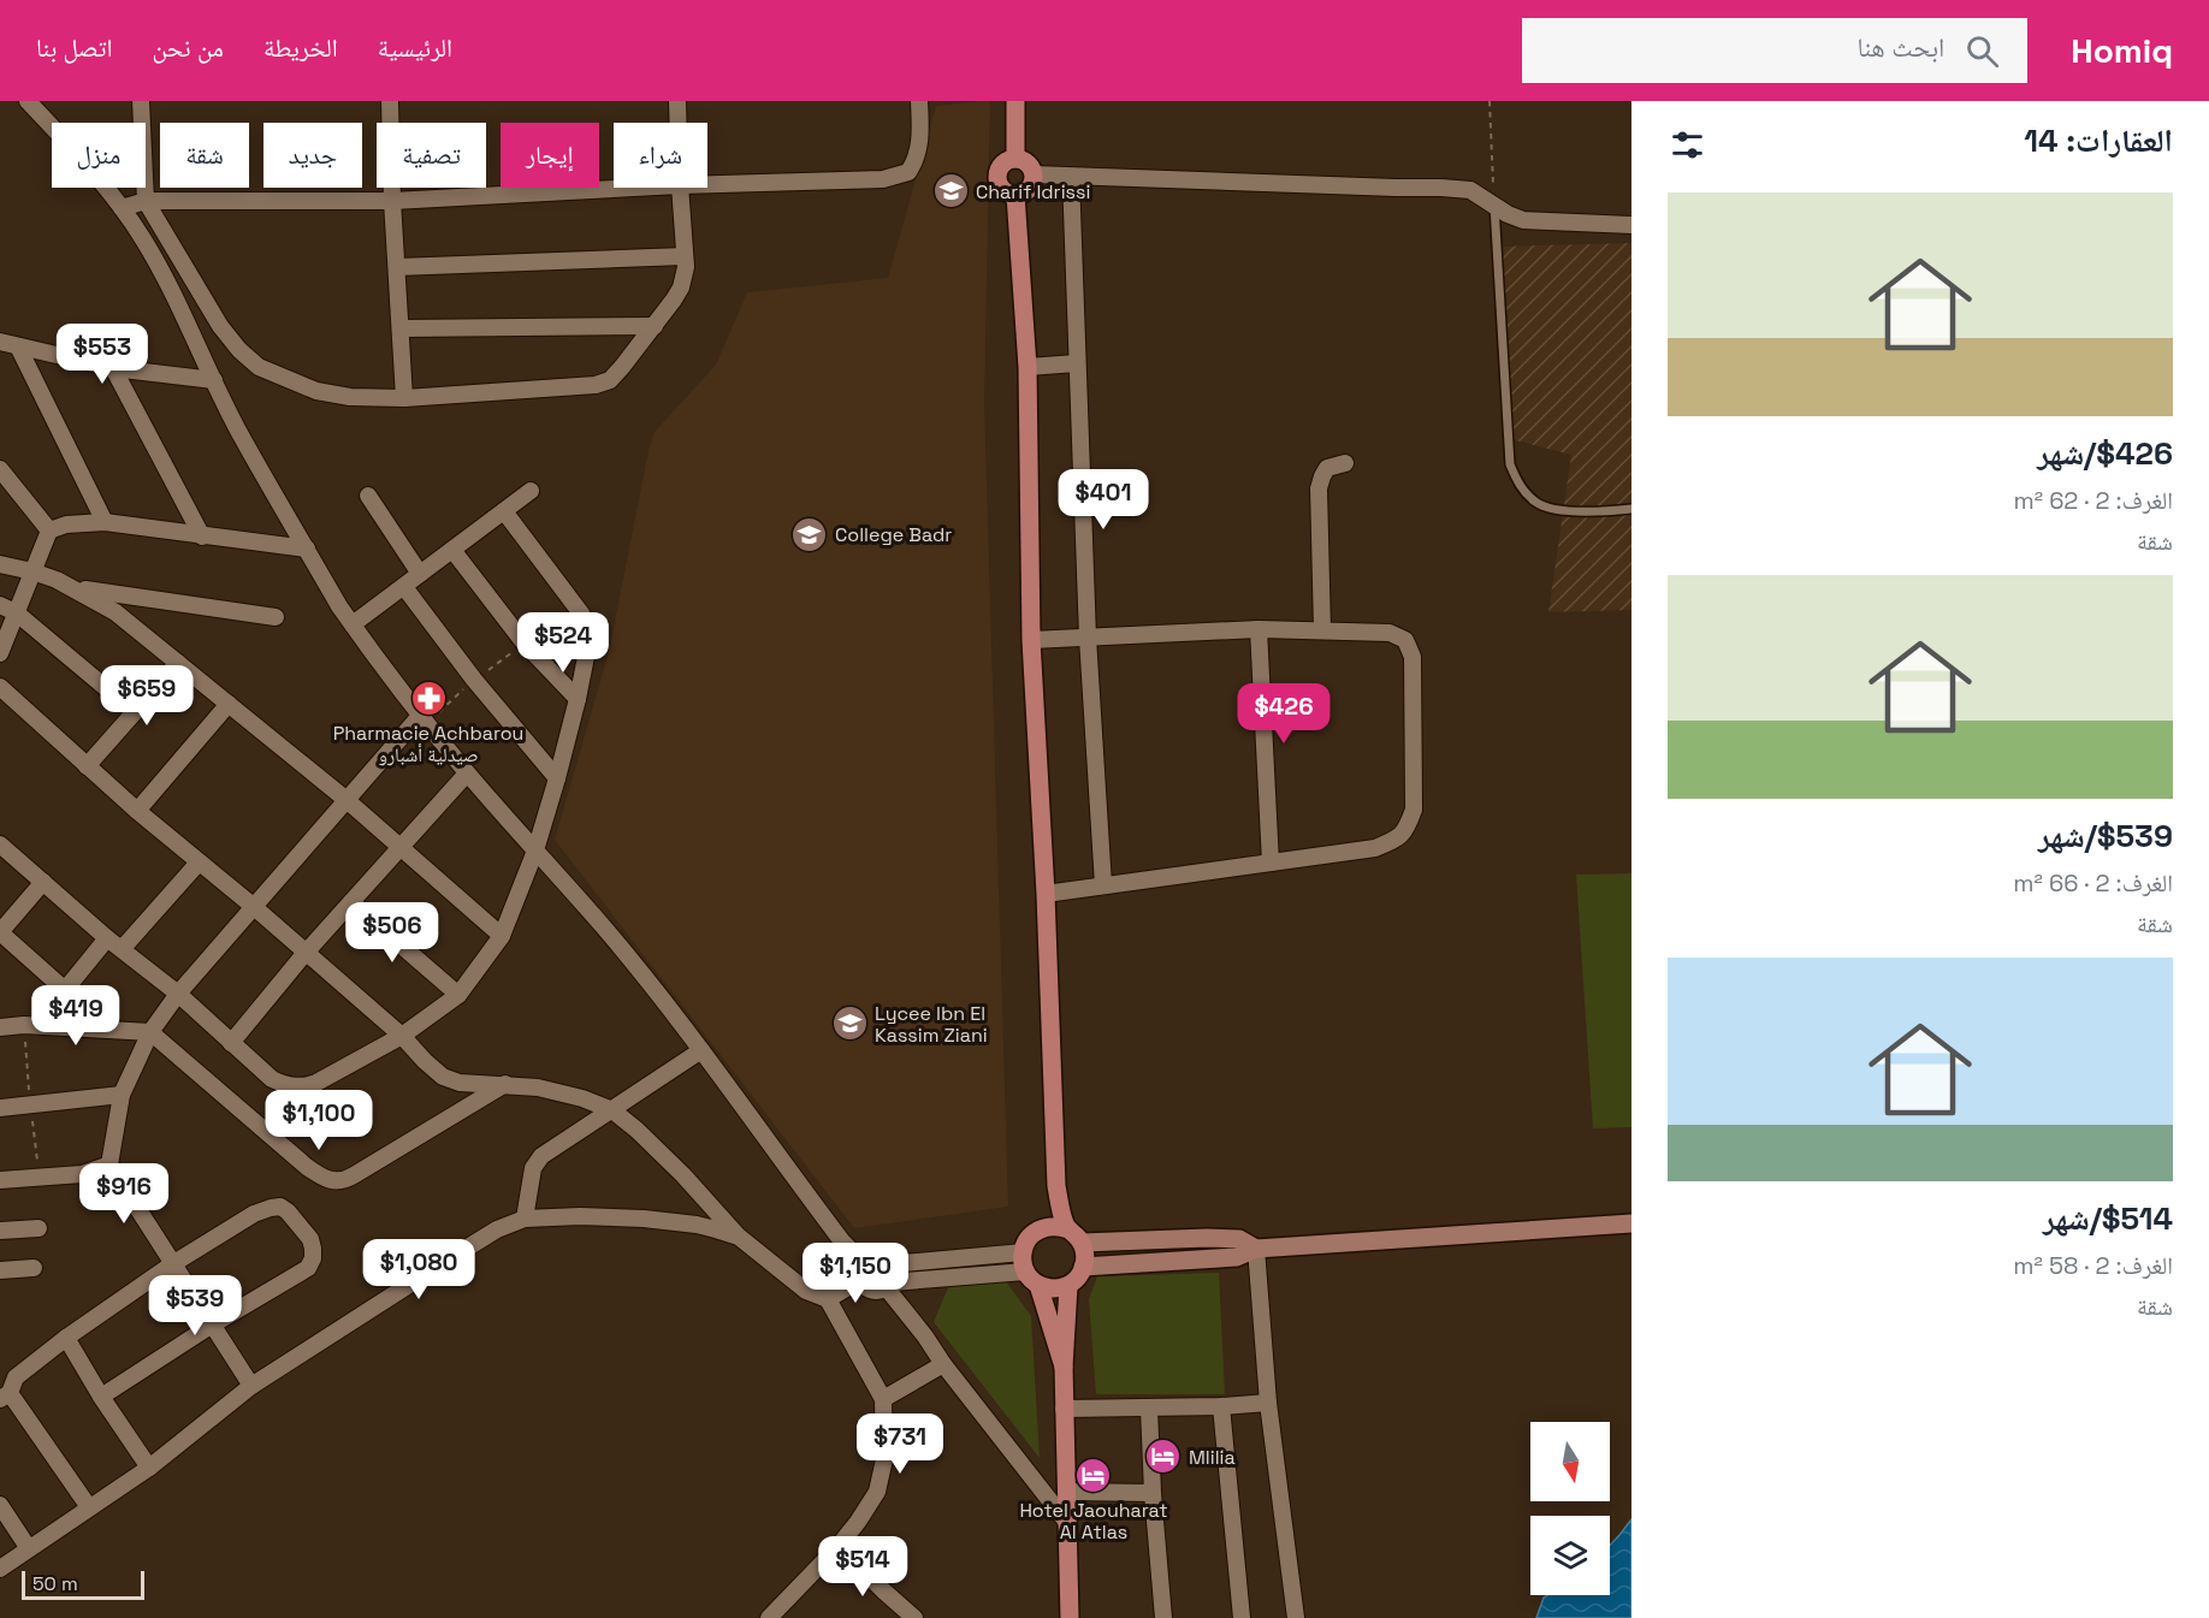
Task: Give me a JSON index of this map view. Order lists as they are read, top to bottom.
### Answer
{
  "places": {
    "school or university": ["Charif Idrissi", "College Badr", "Lycee Ibn El Kassim Ziani"],
    "pharmacy": ["Pharmacie Achbarou صيدلية أشبارو"],
    "hotel": ["Mlilia", "Hotel Jaouharat Al Atlas"]
  },
  "scale_bar": "50 m",
  "north": "bottom",
  "page": {
    "header": "Homiq",
    "search": "ابحث هنا",
    "nav": [
      "الرئيسية",
      "الخريطة",
      "من نحن",
      "اتصل بنا"
    ],
    "heading": "العقارات: 14",
    "chip": [
      "شراء",
      "إيجار",
      "تصفية",
      "جديد",
      "شقة",
      "منزل"
    ],
    "list": [
      {
        "name": "$426/شهر",
        "note": "الغرف: 2 · 62 m² · شقة"
      },
      {
        "name": "$539/شهر",
        "note": "الغرف: 2 · 66 m² · شقة"
      },
      {
        "name": "$514/شهر",
        "note": "الغرف: 2 · 58 m² · شقة"
      }
    ],
    "price": [
      "$553",
      "$401",
      "$524",
      "$659",
      "$426",
      "$506",
      "$419",
      "$1,100",
      "$916",
      "$1,080",
      "$1,150",
      "$539",
      "$731",
      "$514"
    ],
    "scale": "50 m"
  }
}
